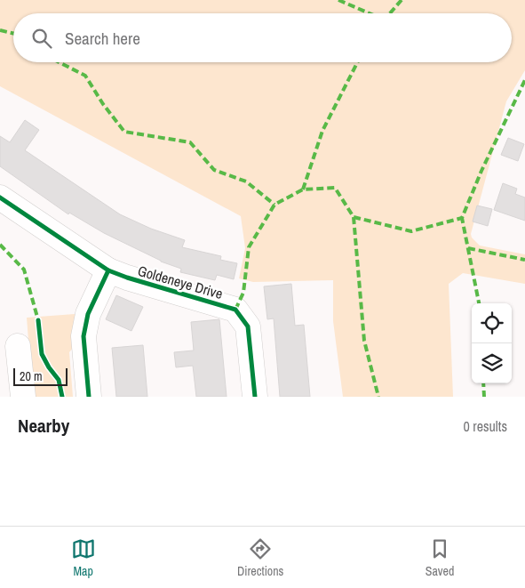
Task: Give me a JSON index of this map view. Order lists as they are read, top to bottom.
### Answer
{
  "streets": {
    "street": ["Goldeneye Drive"]
  },
  "scale_bar": "20 m",
  "page": {
    "search": "Search here",
    "scale": "20 m",
    "heading": ["Nearby", "0 results"],
    "nav": ["Map", "Directions", "Saved"]
  }
}
